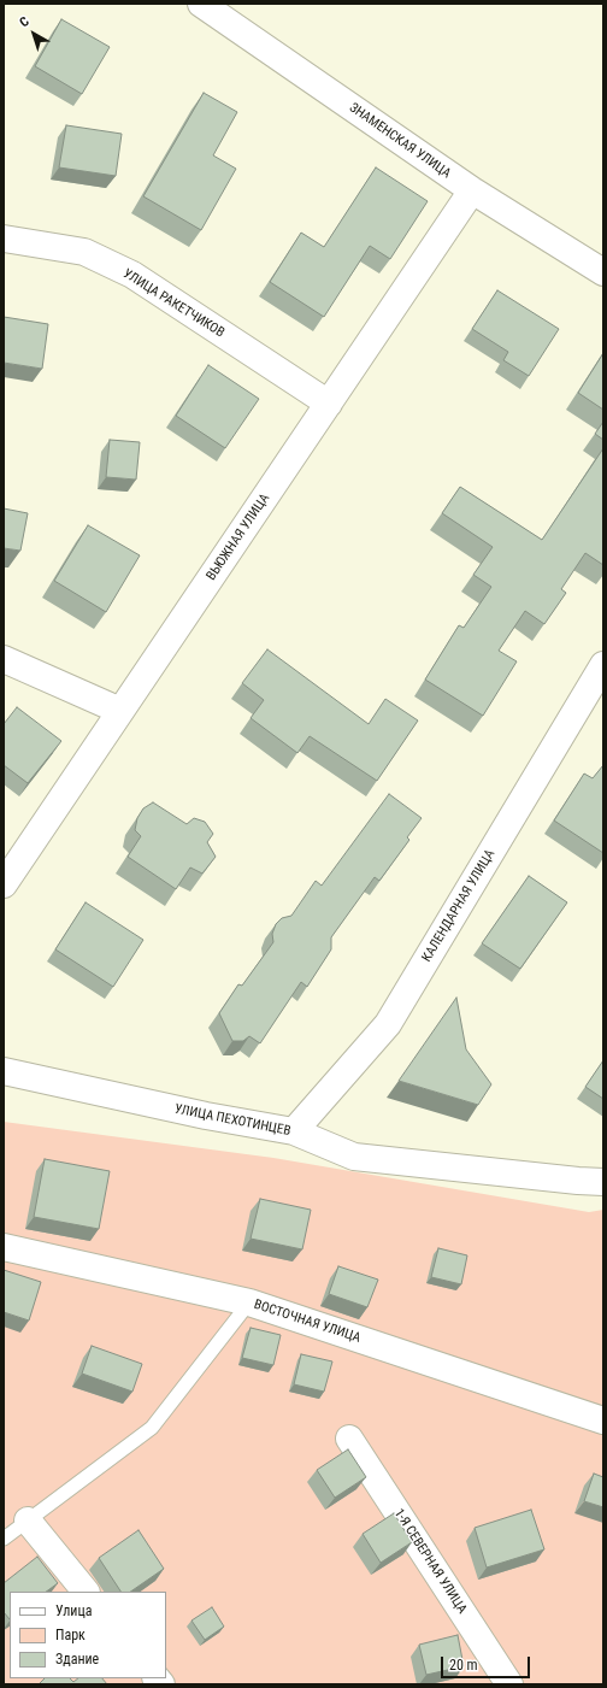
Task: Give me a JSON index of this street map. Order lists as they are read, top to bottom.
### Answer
{
  "streets": {
    "street": [
      "ЗНАМЕНСКАЯ УЛИЦА",
      "УЛИЦА РАКЕТЧИКОВ",
      "ВЬЮЖНАЯ УЛИЦА",
      "КАЛЕНДАРНАЯ УЛИЦА",
      "УЛИЦА ПЕХОТИНЦЕВ",
      "ВОСТОЧНАЯ УЛИЦА",
      "1-Я СЕВЕРНАЯ УЛИЦА"
    ]
  },
  "crossings": [
    ["ЗНАМЕНСКАЯ УЛИЦА", "ВЬЮЖНАЯ УЛИЦА"],
    ["УЛИЦА РАКЕТЧИКОВ", "ВЬЮЖНАЯ УЛИЦА"],
    ["КАЛЕНДАРНАЯ УЛИЦА", "УЛИЦА ПЕХОТИНЦЕВ"]
  ],
  "legend": ["Улица", "Парк", "Здание"],
  "scale_bar": "20 m",
  "north": "top left"
}
